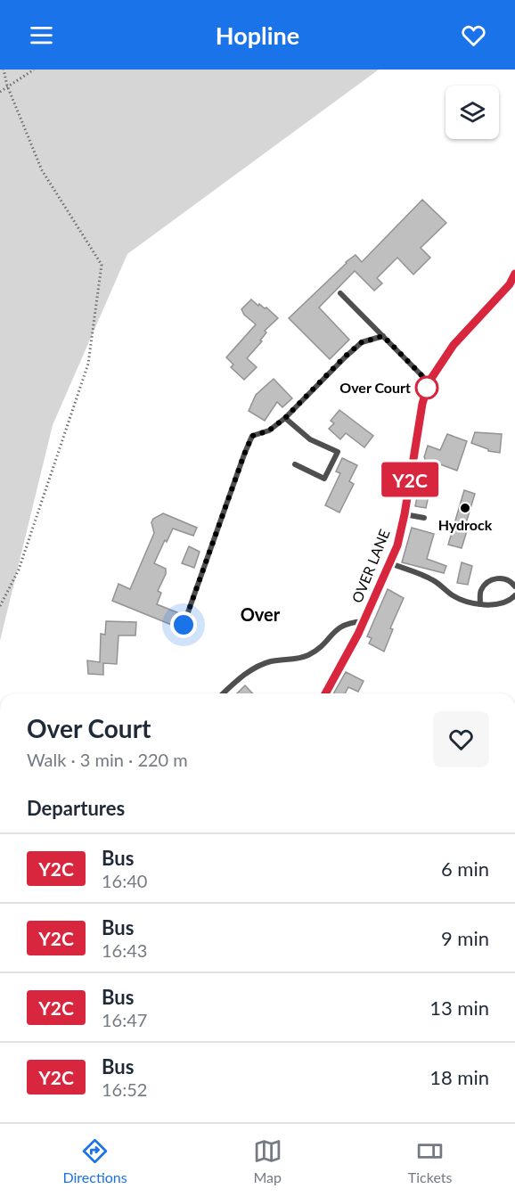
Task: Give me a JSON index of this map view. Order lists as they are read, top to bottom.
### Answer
{
  "streets": {
    "street": ["OVER LANE"]
  },
  "districts": ["Over"],
  "places": ["Over Court", "Hydrock"],
  "lines": ["bus line Y2C"],
  "page": {
    "header": "Hopline",
    "on_map": "Y2C",
    "heading": [
      ["Over Court", "Walk · 3 min · 220 m"],
      "Departures"
    ],
    "list": [
      {
        "mark": "Y2C",
        "name": "Bus",
        "note": "16:40",
        "value": "6 min"
      },
      {
        "mark": "Y2C",
        "name": "Bus",
        "note": "16:43",
        "value": "9 min"
      },
      {
        "mark": "Y2C",
        "name": "Bus",
        "note": "16:47",
        "value": "13 min"
      },
      {
        "mark": "Y2C",
        "name": "Bus",
        "note": "16:52",
        "value": "18 min"
      }
    ],
    "tabs": ["Directions", "Map", "Tickets"]
  }
}
